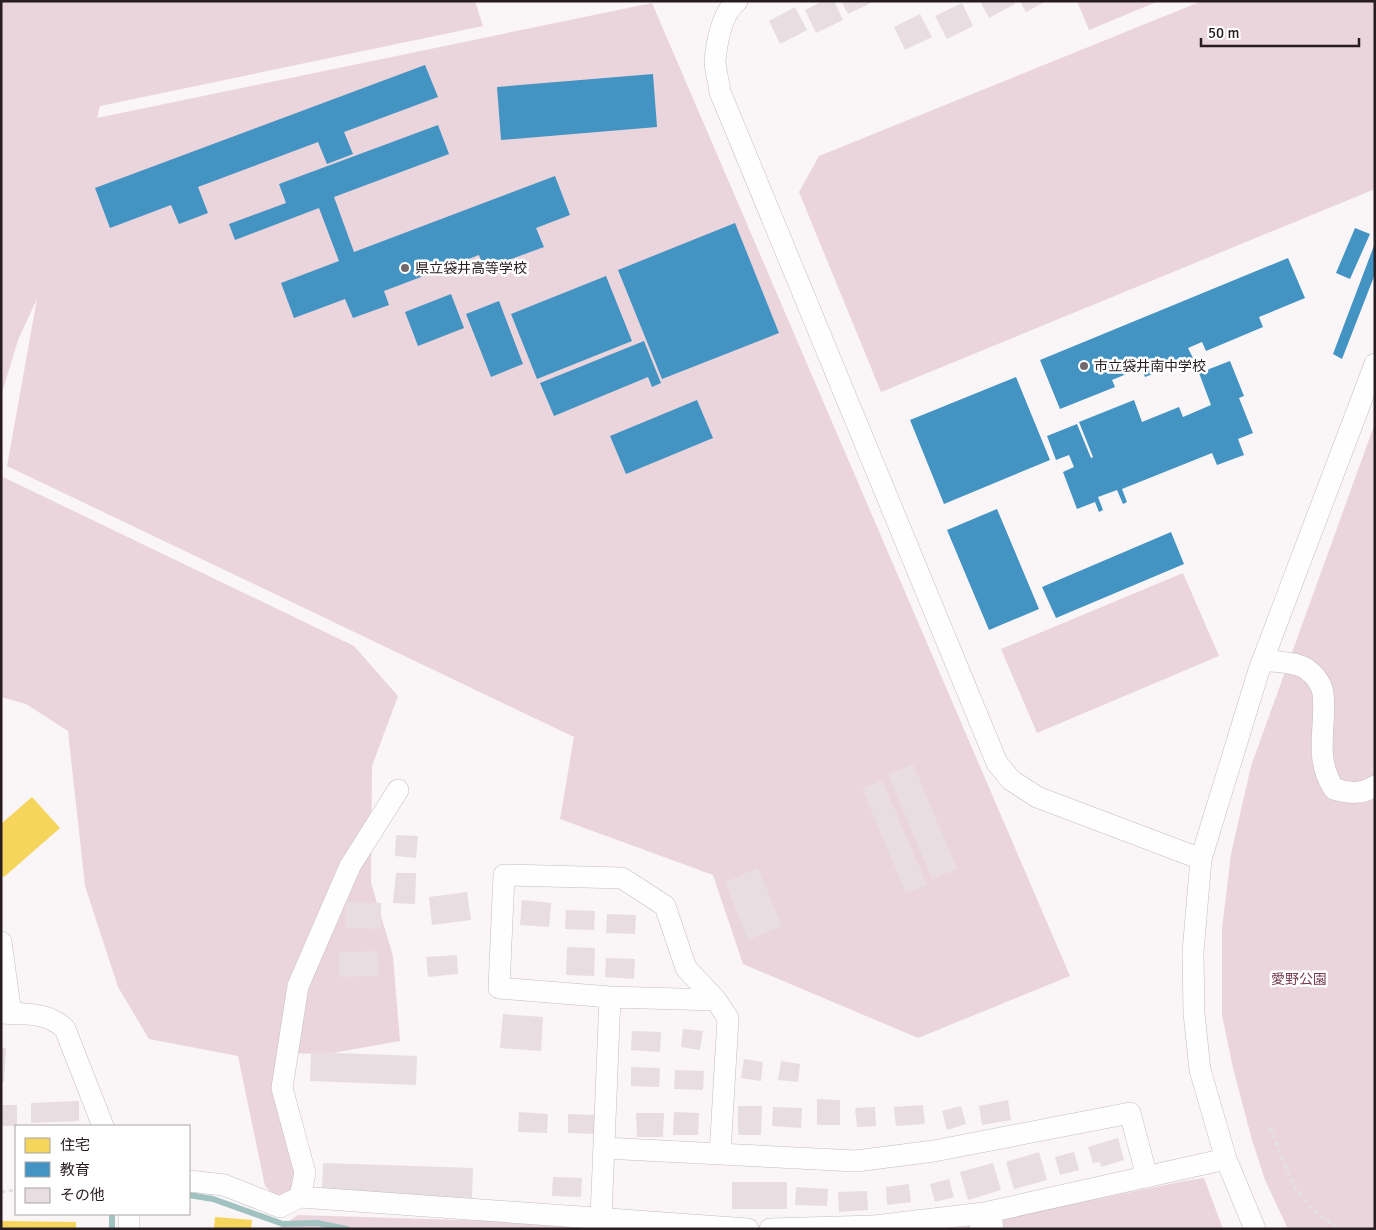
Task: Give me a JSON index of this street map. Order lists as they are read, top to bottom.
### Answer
{
  "parks": ["愛野公園"],
  "places": ["県立袋井高等学校", "市立袋井南中学校"],
  "legend": ["住宅", "教育", "その他"],
  "scale_bar": "50 m"
}
